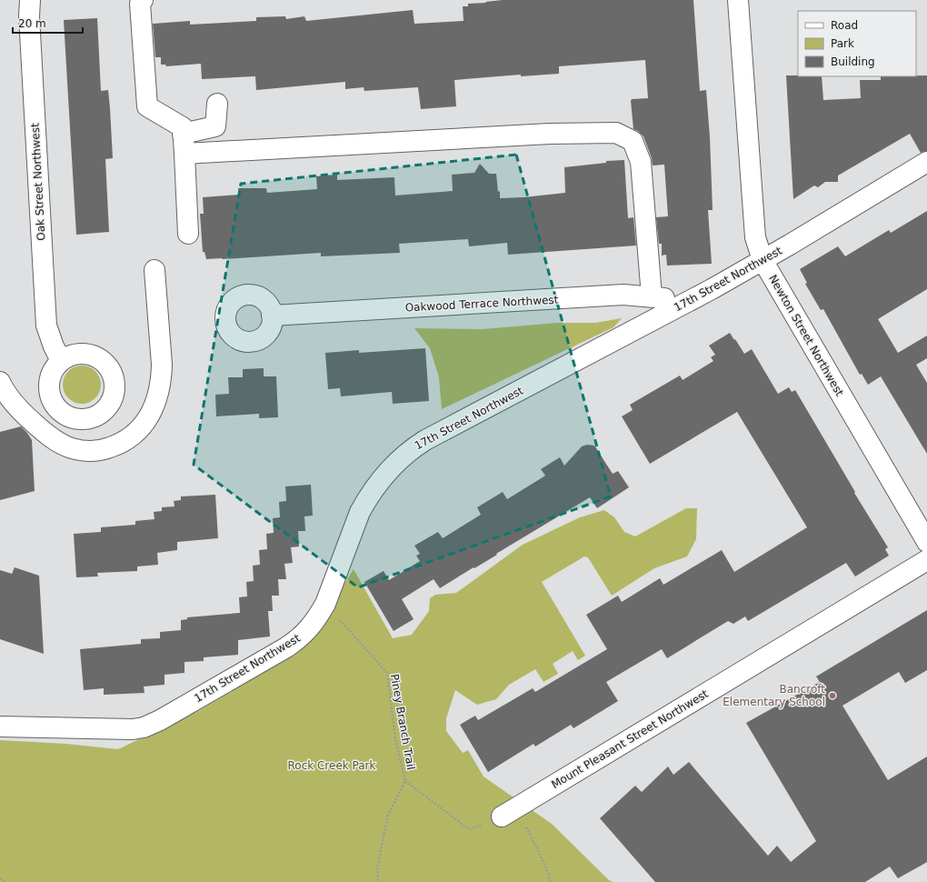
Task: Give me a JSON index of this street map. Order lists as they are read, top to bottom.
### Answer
{
  "streets": {
    "street": [
      "Oak Street Northwest",
      "17th Street Northwest",
      "Oakwood Terrace Northwest",
      "Newton Street Northwest",
      "Mount Pleasant Street Northwest"
    ],
    "path": ["Piney Branch Trail"]
  },
  "crossings": [
    ["17th Street Northwest", "Oakwood Terrace Northwest"],
    ["17th Street Northwest", "Newton Street Northwest"],
    ["17th Street Northwest", "Piney Branch Trail"]
  ],
  "parks": ["Rock Creek Park"],
  "places": ["Bancroft Elementary School"],
  "legend": ["Road", "Park", "Building"],
  "scale_bar": "20 m"
}
